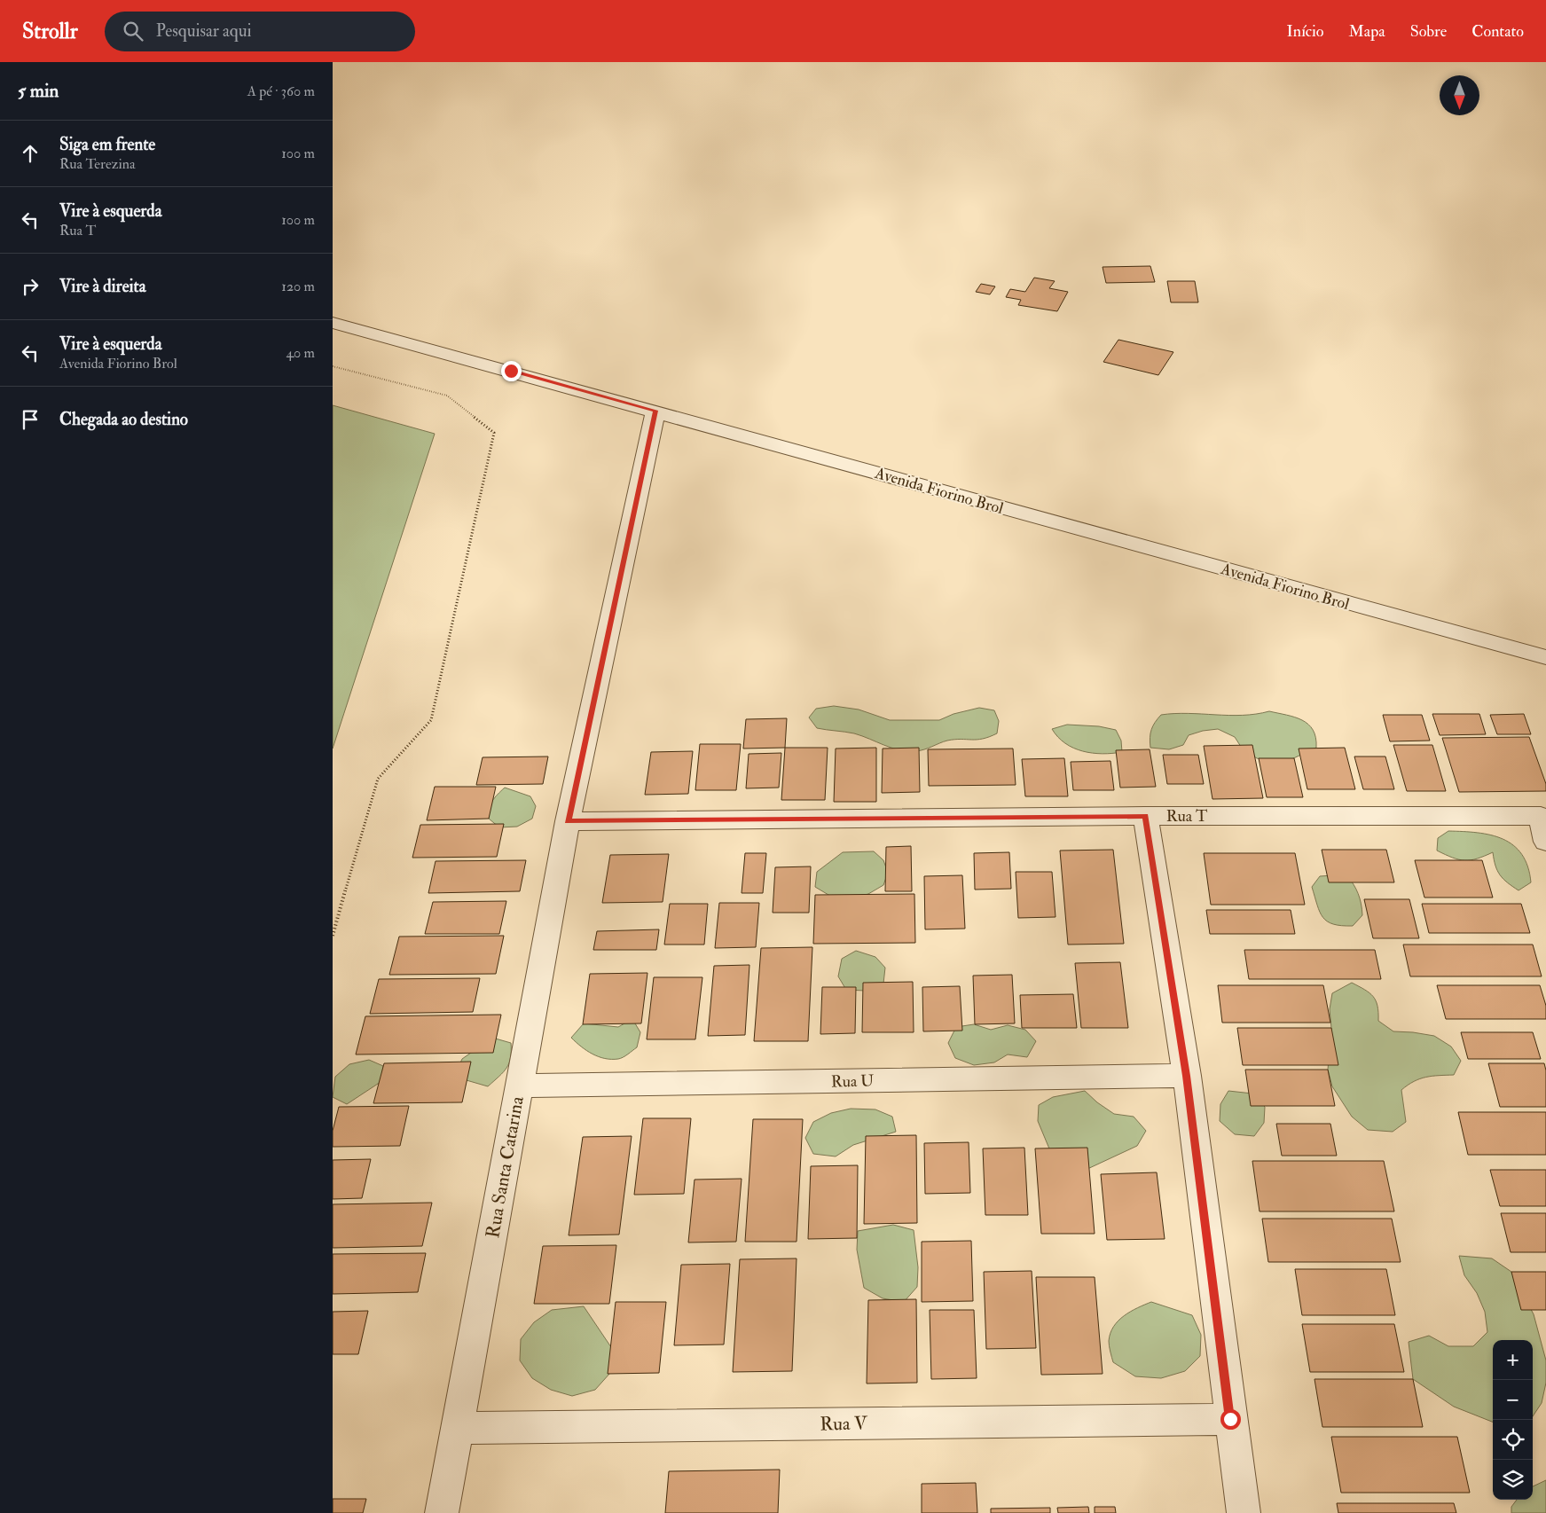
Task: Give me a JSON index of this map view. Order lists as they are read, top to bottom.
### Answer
{
  "streets": {
    "street": [
      "Avenida Fiorino Brol",
      "Rua T",
      "Rua U",
      "Rua Santa Catarina",
      "Rua V"
    ]
  },
  "crossings": [
    ["Avenida Fiorino Brol", "Rua Santa Catarina"],
    ["Rua T", "Rua Santa Catarina"],
    ["Rua U", "Rua Santa Catarina"],
    ["Rua Santa Catarina", "Rua V"]
  ],
  "north": "bottom",
  "page": {
    "header": "Strollr",
    "search": "Pesquisar aqui",
    "nav": [
      "Início",
      "Mapa",
      "Sobre",
      "Contato"
    ],
    "heading": ["5 min", "A pé · 360 m"],
    "list": [
      ["Siga em frente", "Rua Terezina", "100 m"],
      ["Vire à esquerda", "Rua T", "100 m"],
      ["Vire à direita", "120 m"],
      ["Vire à esquerda", "Avenida Fiorino Brol", "40 m"],
      "Chegada ao destino"
    ],
    "map_buttons": ["+", "−"]
  }
}
